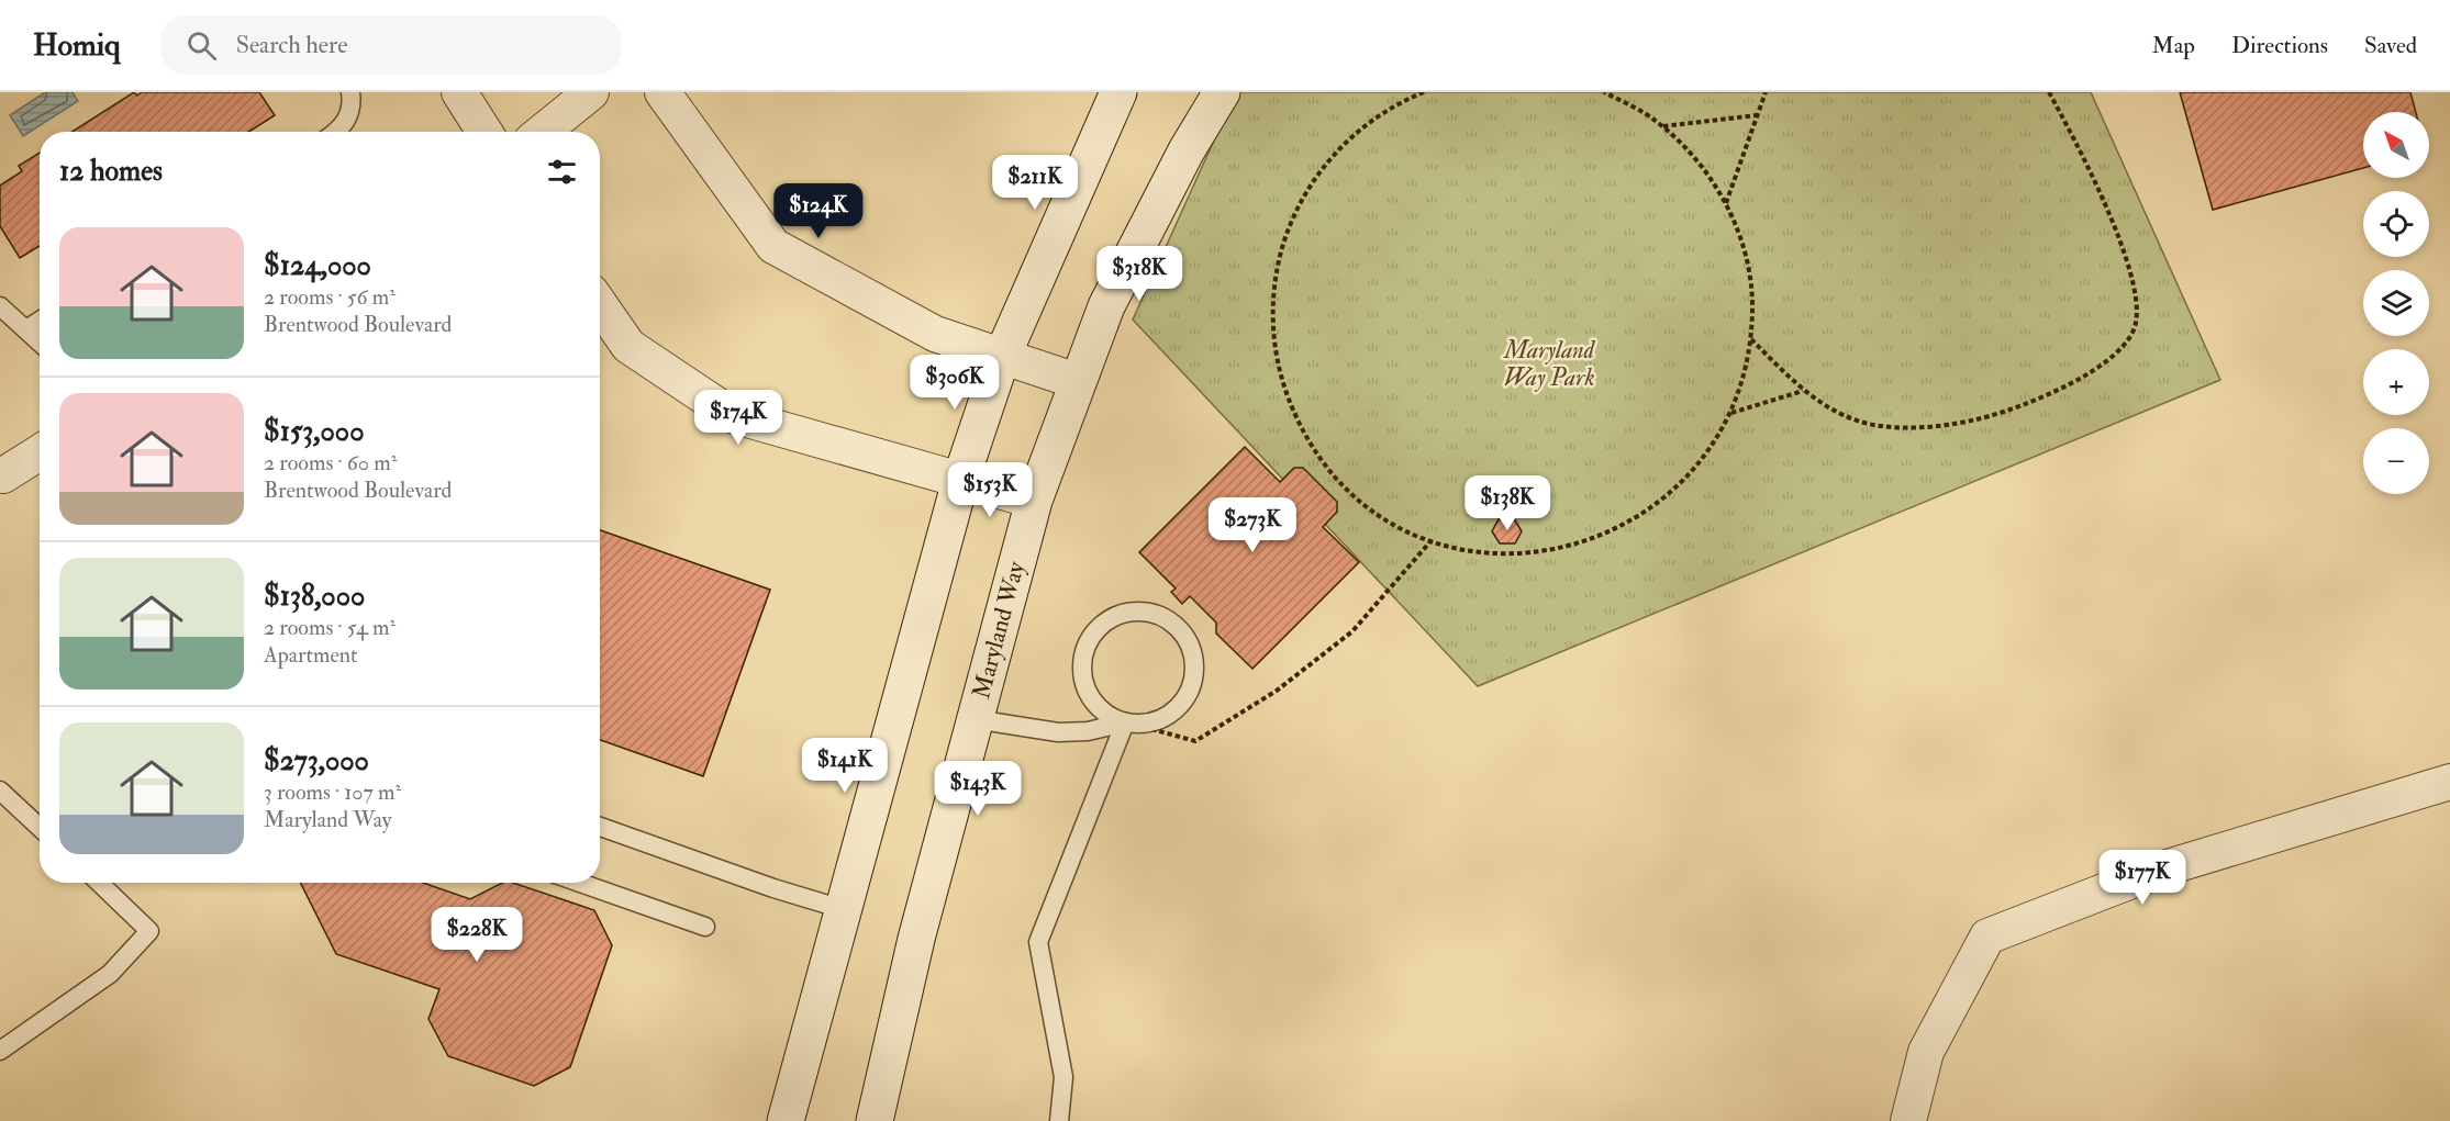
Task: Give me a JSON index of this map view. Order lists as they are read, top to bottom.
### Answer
{
  "streets": {
    "main road": ["Maryland Way"]
  },
  "parks": ["Maryland Way Park"],
  "north": "top left",
  "page": {
    "header": "Homiq",
    "search": "Search here",
    "nav": ["Map", "Directions", "Saved"],
    "map_buttons": ["+", "−"],
    "heading": "12 homes",
    "price": [
      "$211K",
      "$124K",
      "$318K",
      "$306K",
      "$174K",
      "$153K",
      "$138K",
      "$273K",
      "$141K",
      "$143K",
      "$177K",
      "$228K"
    ],
    "list": [
      {
        "name": "$124,000",
        "note": "2 rooms · 56 m² · Brentwood Boulevard"
      },
      {
        "name": "$153,000",
        "note": "2 rooms · 60 m² · Brentwood Boulevard"
      },
      {
        "name": "$138,000",
        "note": "2 rooms · 54 m² · Apartment"
      },
      {
        "name": "$273,000",
        "note": "3 rooms · 107 m² · Maryland Way"
      }
    ]
  }
}
